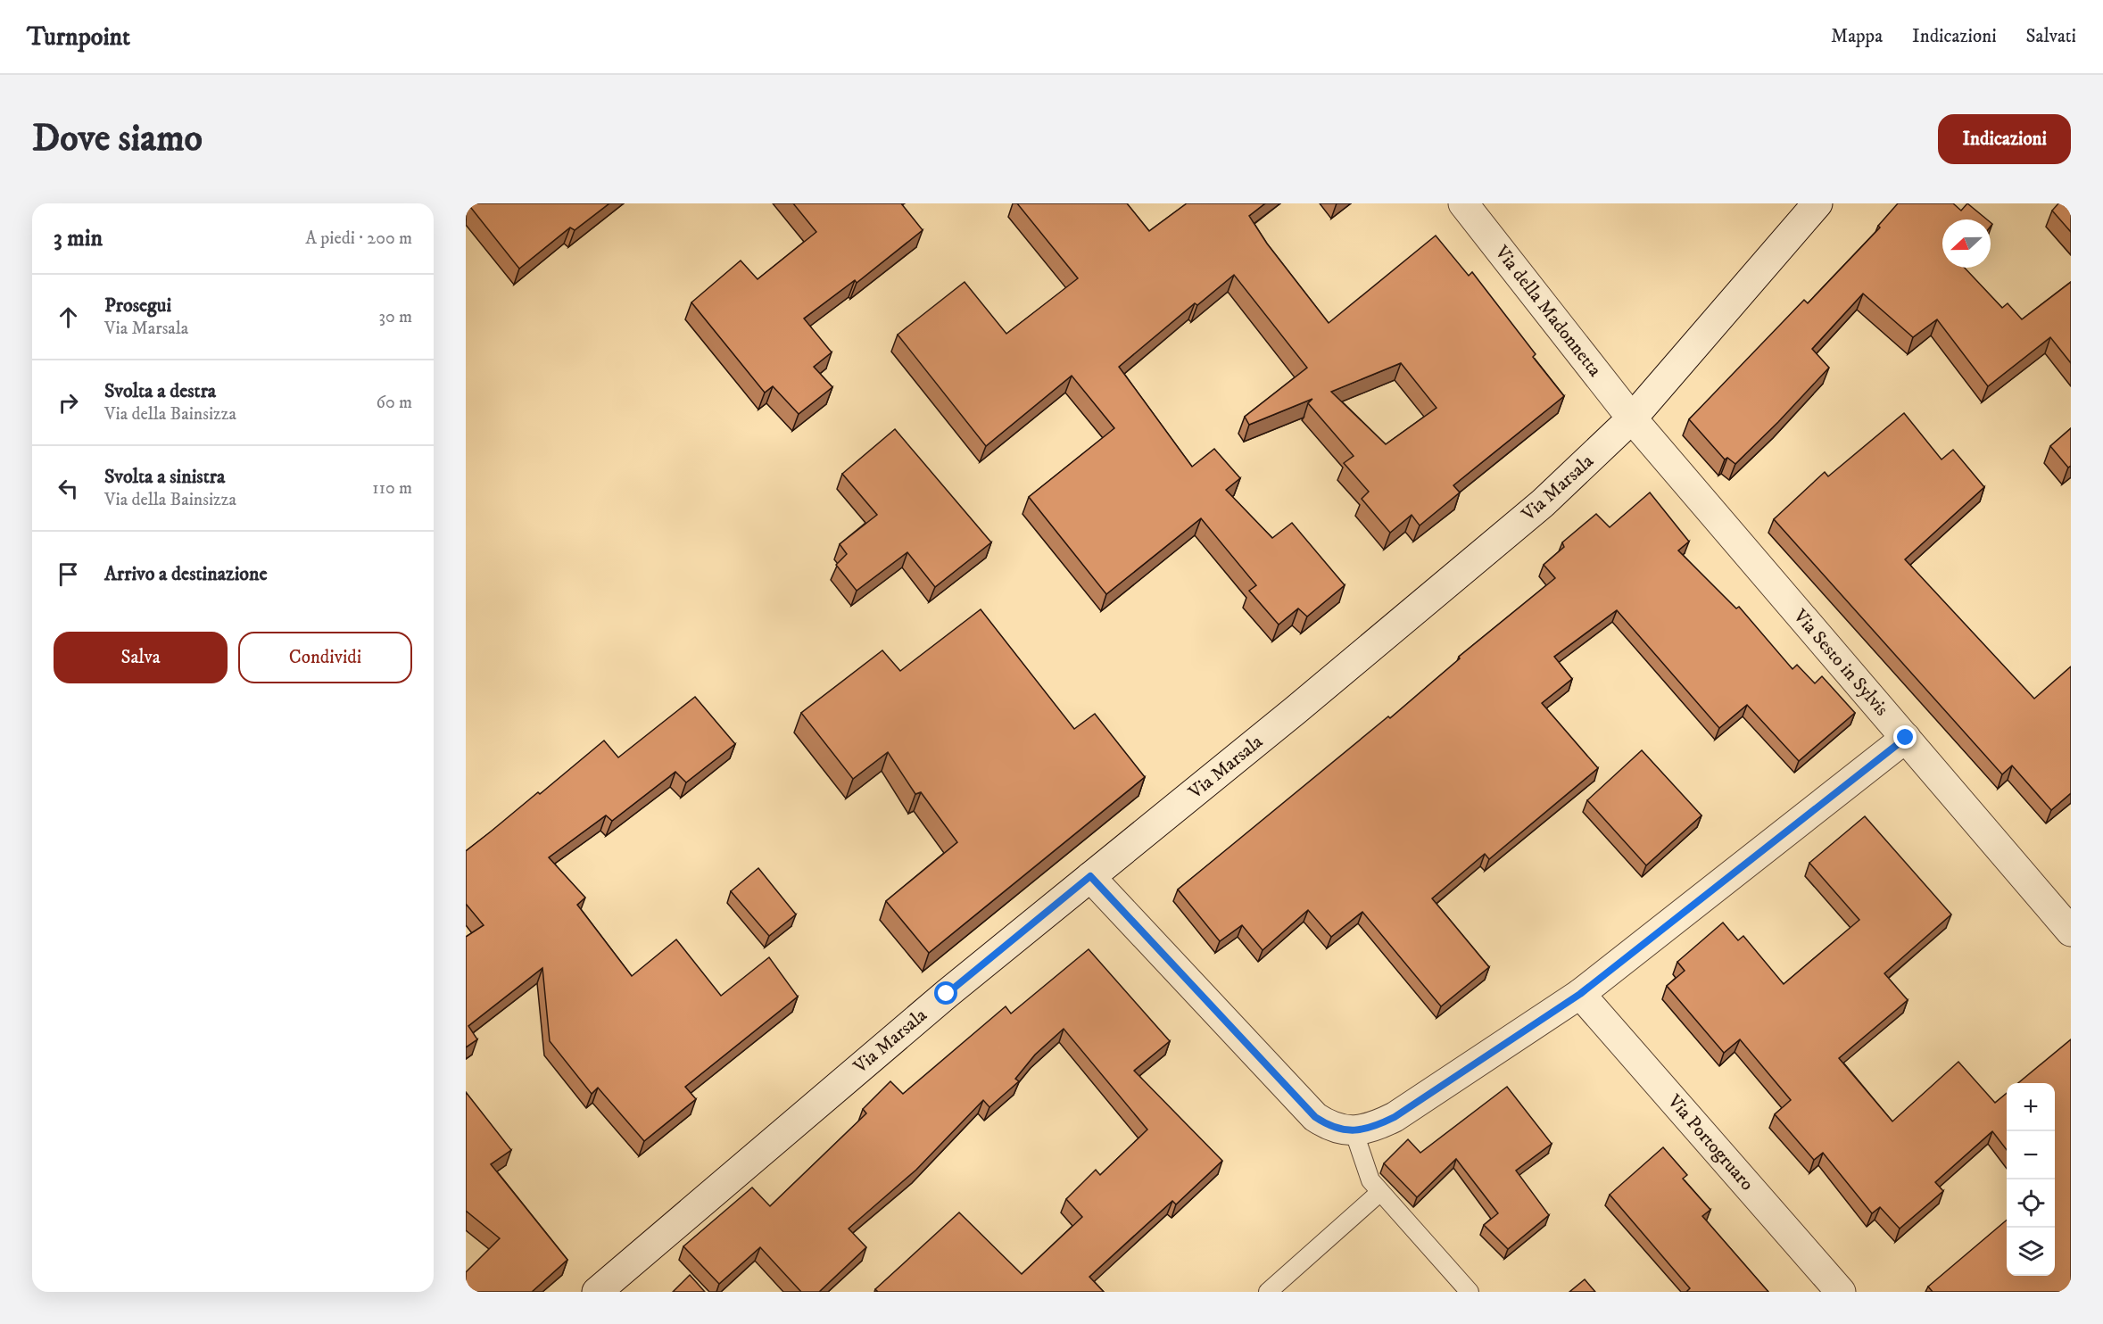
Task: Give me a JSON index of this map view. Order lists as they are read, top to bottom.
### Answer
{
  "streets": {
    "street": [
      "Via della Madonnetta",
      "Via Marsala",
      "Via Sesto in Sylvis",
      "Via Portogruaro"
    ]
  },
  "crossings": [
    ["Via della Madonnetta", "Via Marsala"],
    ["Via della Madonnetta", "Via Sesto in Sylvis"],
    ["Via Marsala", "Via Sesto in Sylvis"]
  ],
  "north": "left",
  "page": {
    "header": "Turnpoint",
    "nav": ["Mappa", "Indicazioni", "Salvati"],
    "buttons": [
      "Indicazioni",
      ["Salva", "Condividi"]
    ],
    "title": "Dove siamo",
    "heading": ["3 min", "A piedi · 200 m"],
    "list": [
      ["Prosegui", "Via Marsala", "30 m"],
      ["Svolta a destra", "Via della Bainsizza", "60 m"],
      ["Svolta a sinistra", "Via della Bainsizza", "110 m"],
      "Arrivo a destinazione"
    ],
    "map_buttons": ["+", "−"]
  }
}
